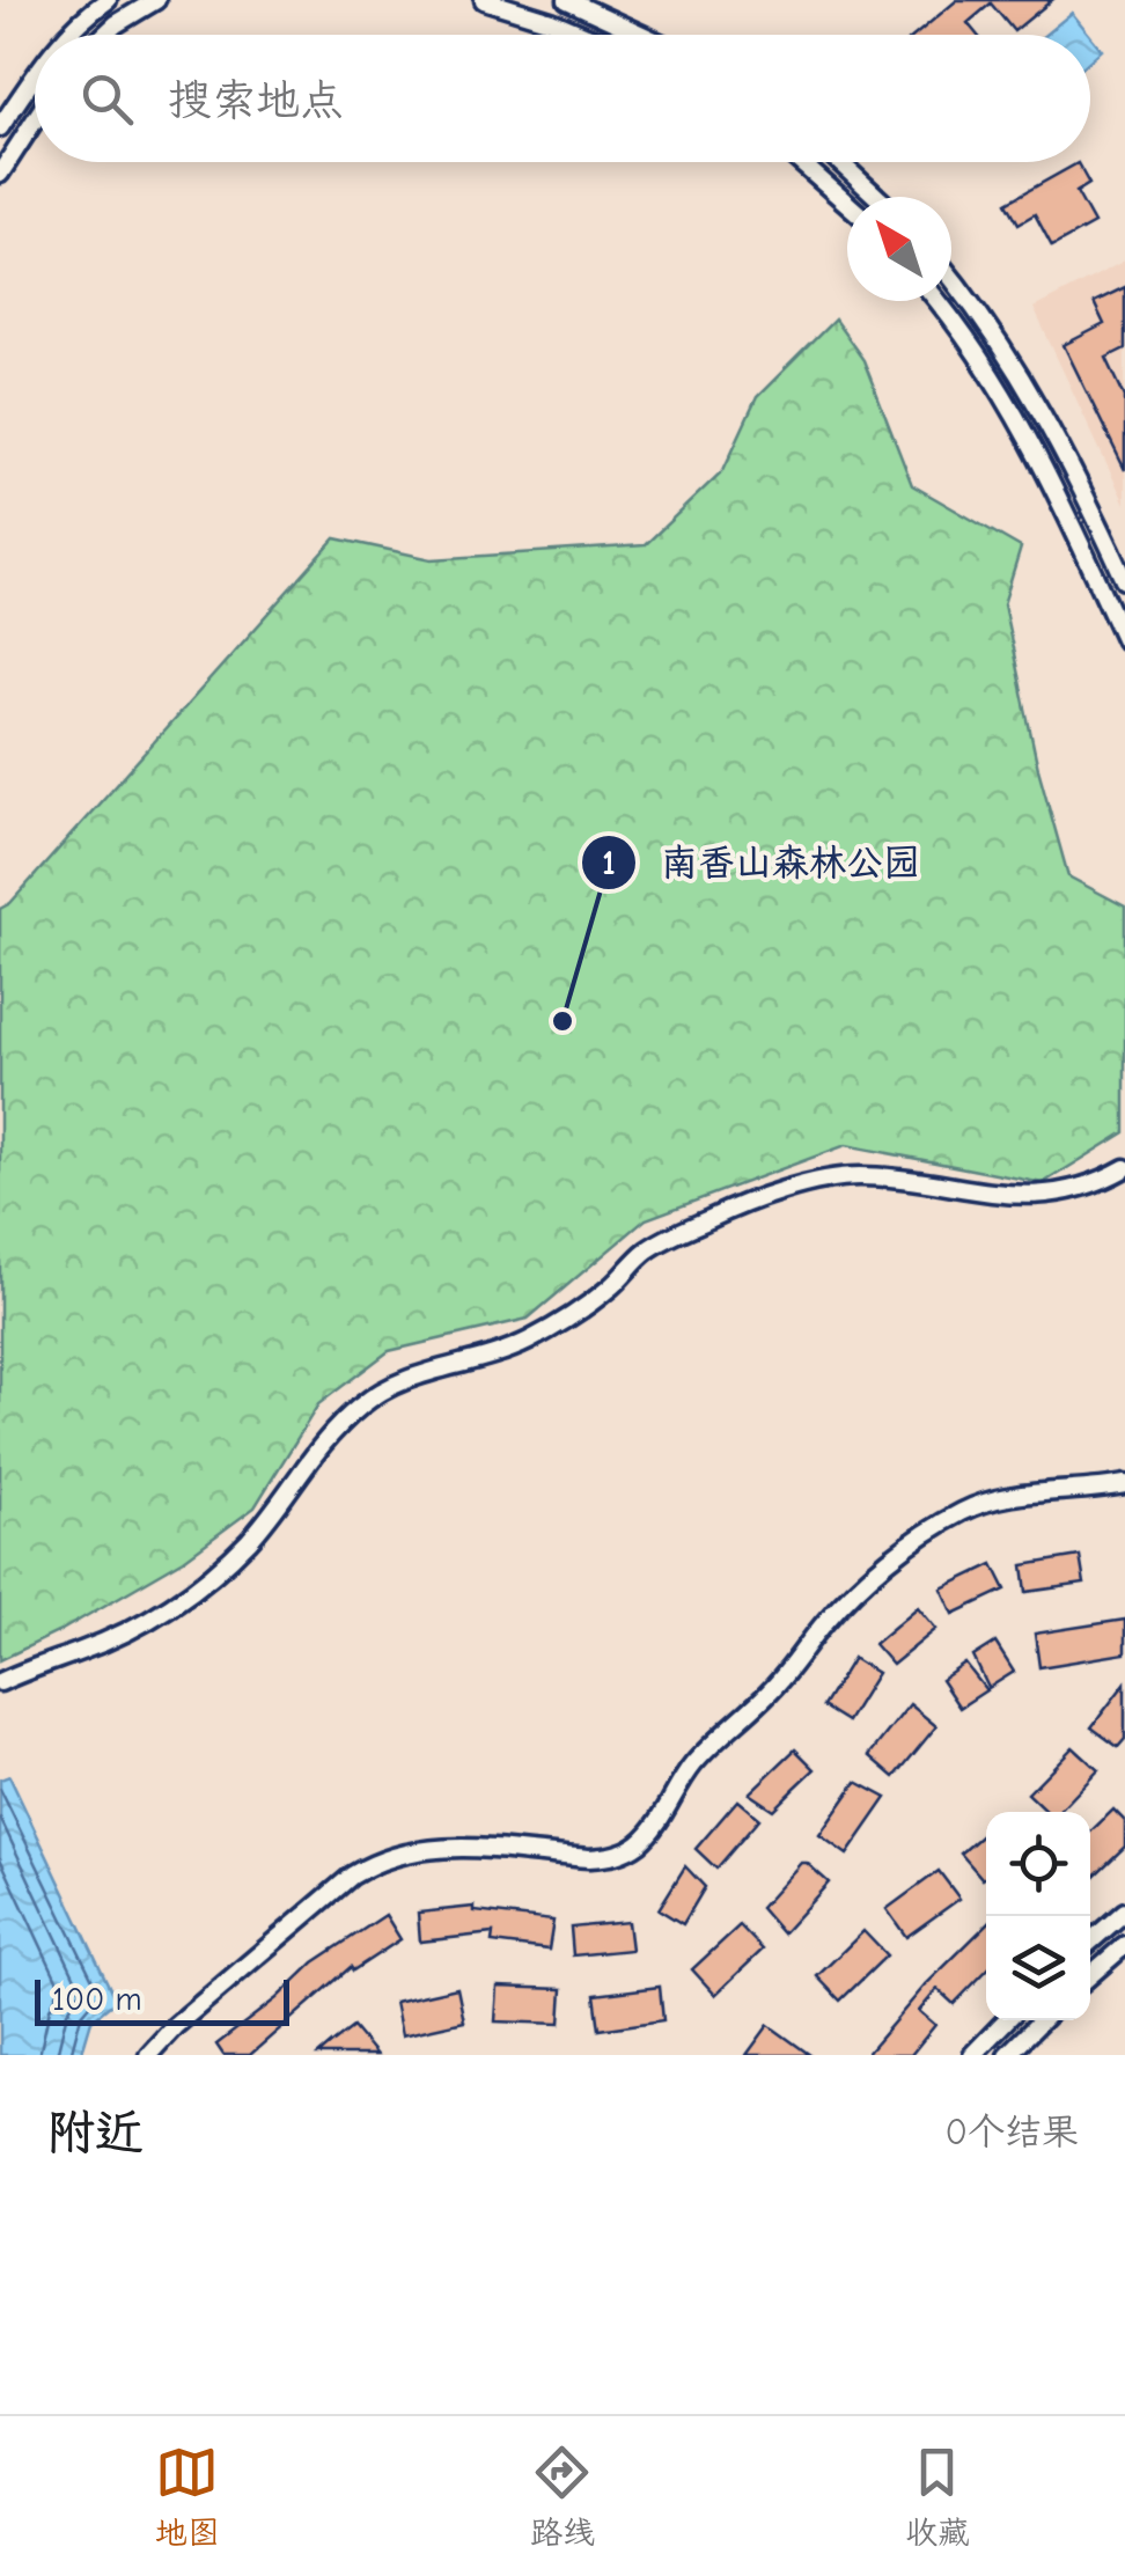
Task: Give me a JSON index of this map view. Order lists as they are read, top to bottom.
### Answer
{
  "places": ["南香山森林公园"],
  "scale_bar": "100 m",
  "north": "top left",
  "page": {
    "search": "搜索地点",
    "scale": "100 m",
    "heading": ["附近", "0个结果"],
    "nav": ["地图", "路线", "收藏"]
  }
}
